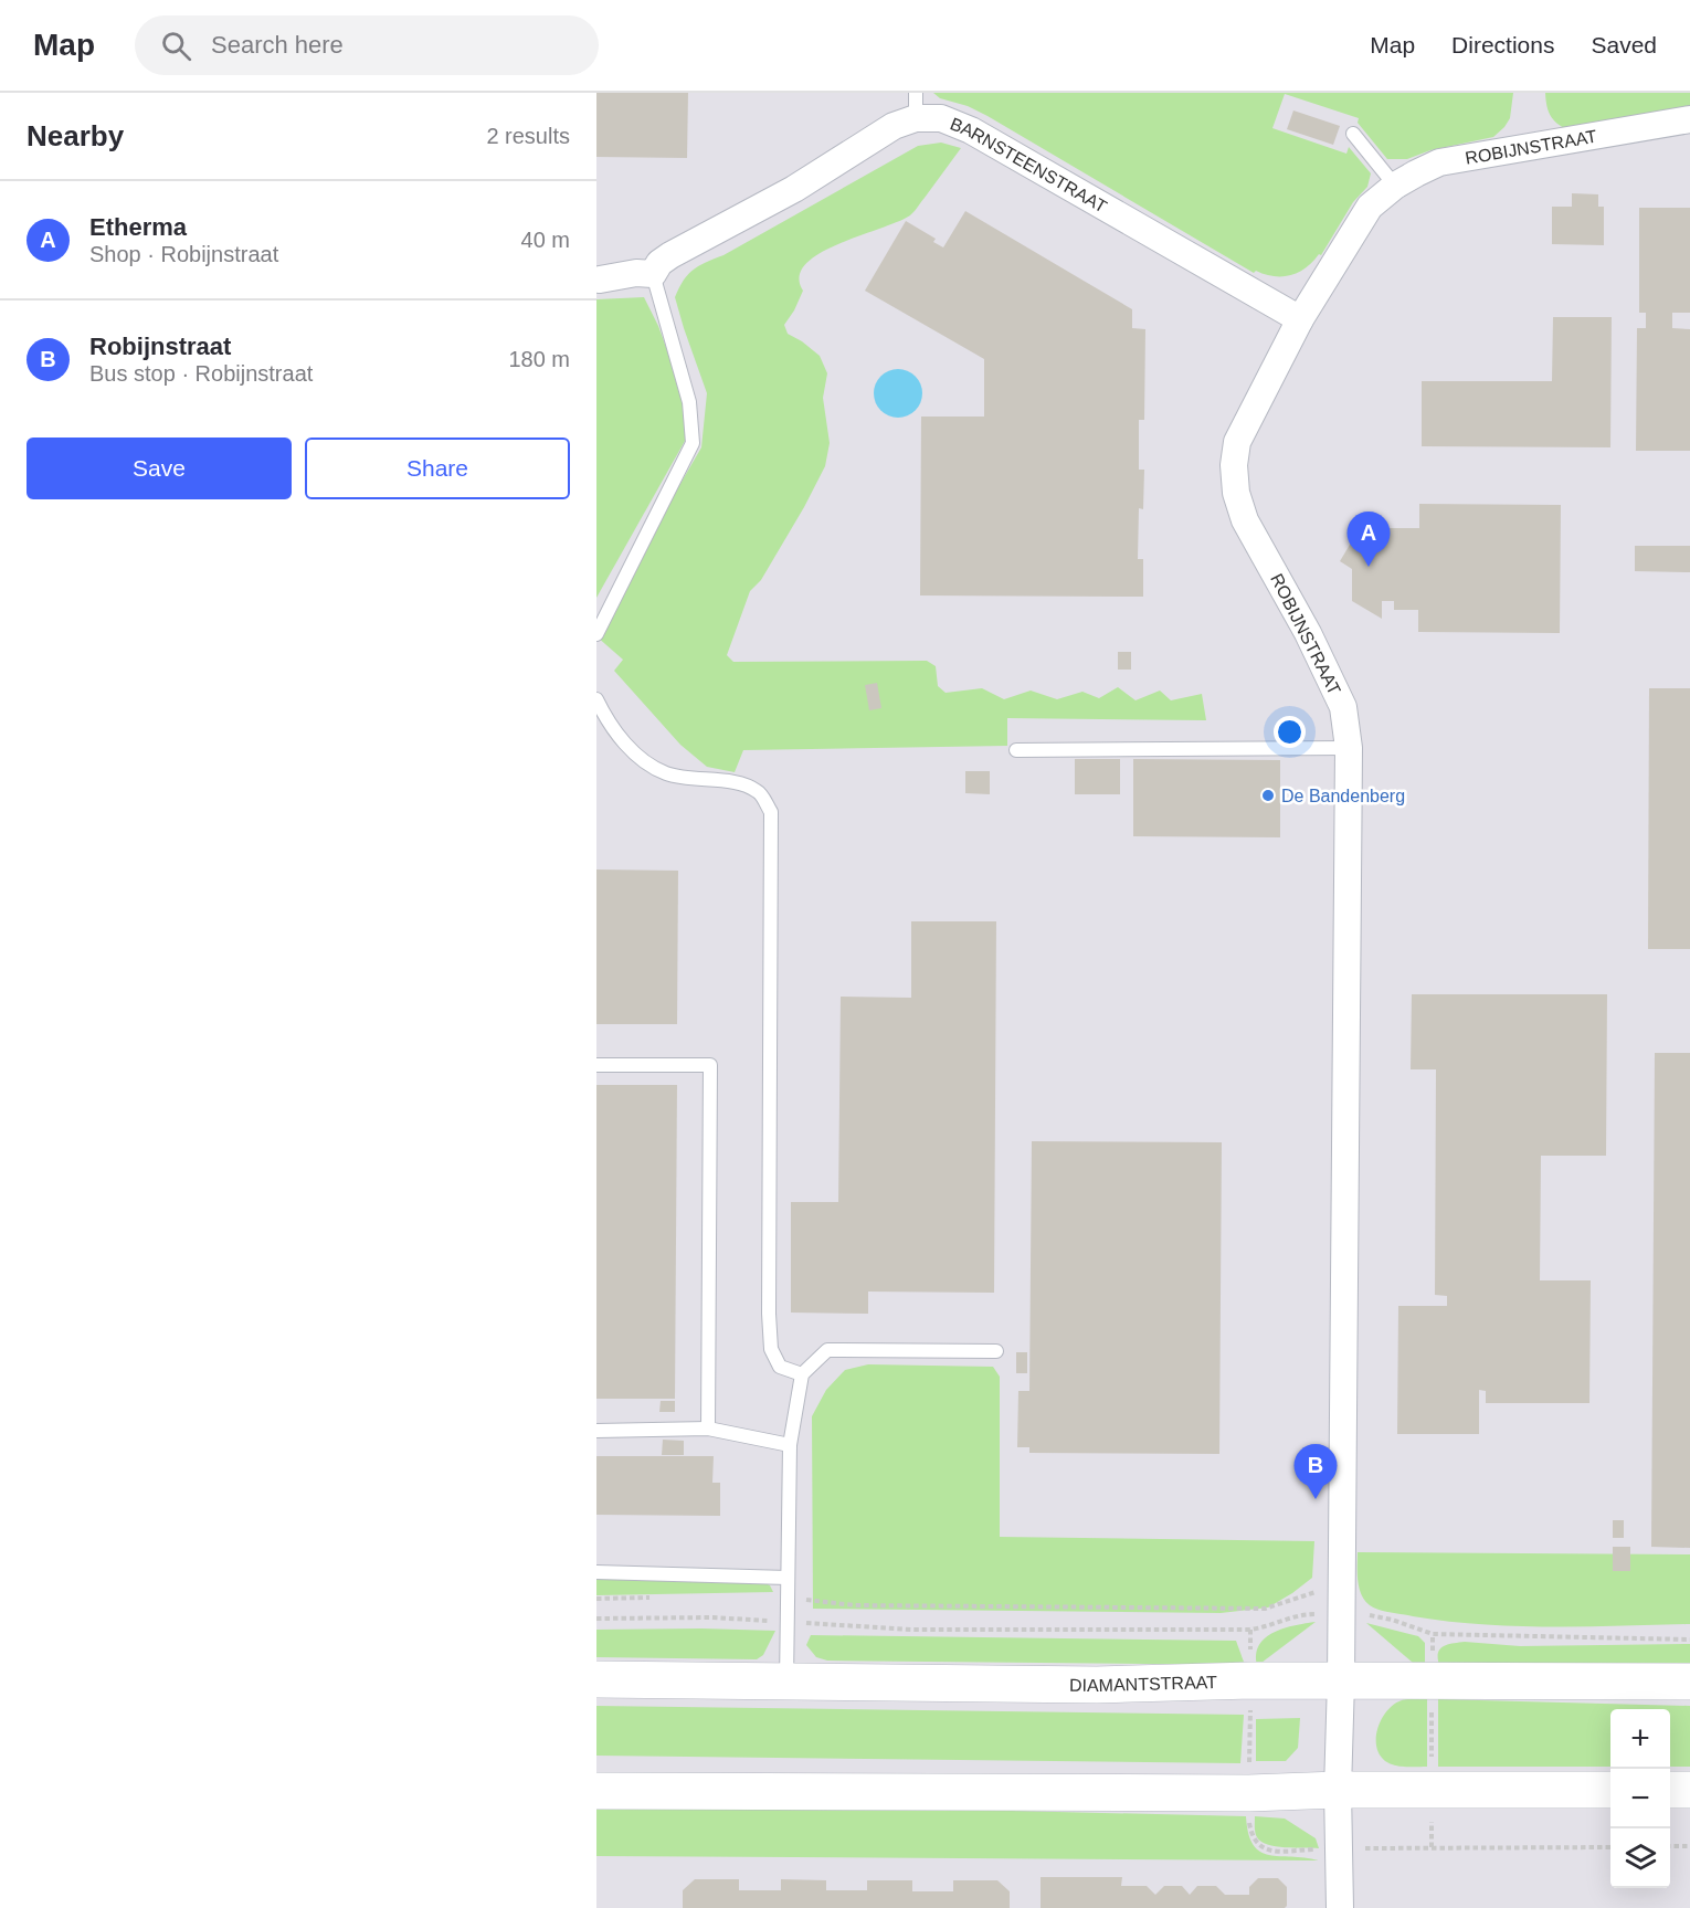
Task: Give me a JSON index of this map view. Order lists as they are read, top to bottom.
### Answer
{
  "streets": {
    "main road": ["DIAMANTSTRAAT"],
    "street": ["ROBIJNSTRAAT", "BARNSTEENSTRAAT"]
  },
  "crossings": [
    ["ROBIJNSTRAAT", "BARNSTEENSTRAAT"],
    ["ROBIJNSTRAAT", "DIAMANTSTRAAT"]
  ],
  "places": ["De Bandenberg"],
  "page": {
    "header": "Map",
    "search": "Search here",
    "nav": ["Map", "Directions", "Saved"],
    "heading": ["Nearby", "2 results"],
    "list": [
      {
        "mark": "A",
        "name": "Etherma",
        "note": "Shop · Robijnstraat",
        "value": "40 m"
      },
      {
        "mark": "B",
        "name": "Robijnstraat",
        "note": "Bus stop · Robijnstraat",
        "value": "180 m"
      }
    ],
    "buttons": ["Save", "Share"],
    "pins": ["A", "B"],
    "map_buttons": ["+", "−"]
  }
}
